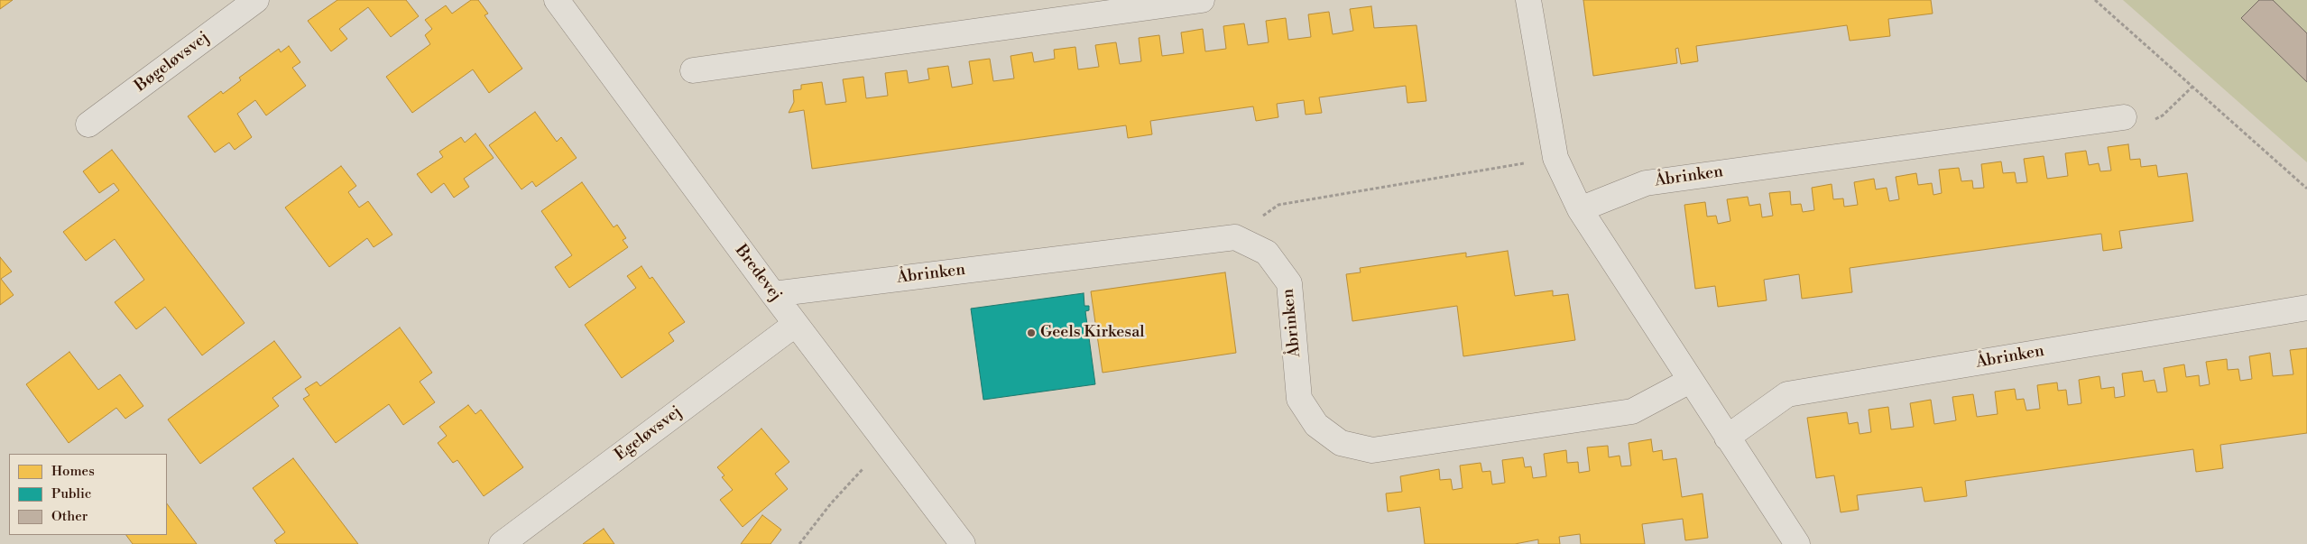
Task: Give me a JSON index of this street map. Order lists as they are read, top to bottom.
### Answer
{
  "streets": {
    "street": [
      "Bøgeløvsvej",
      "Åbrinken",
      "Bredevej",
      "Egeløvsvej"
    ]
  },
  "crossings": [
    ["Åbrinken", "Bredevej"],
    ["Bredevej", "Egeløvsvej"]
  ],
  "places": ["Geels Kirkesal"],
  "legend": ["Homes", "Public", "Other"]
}
